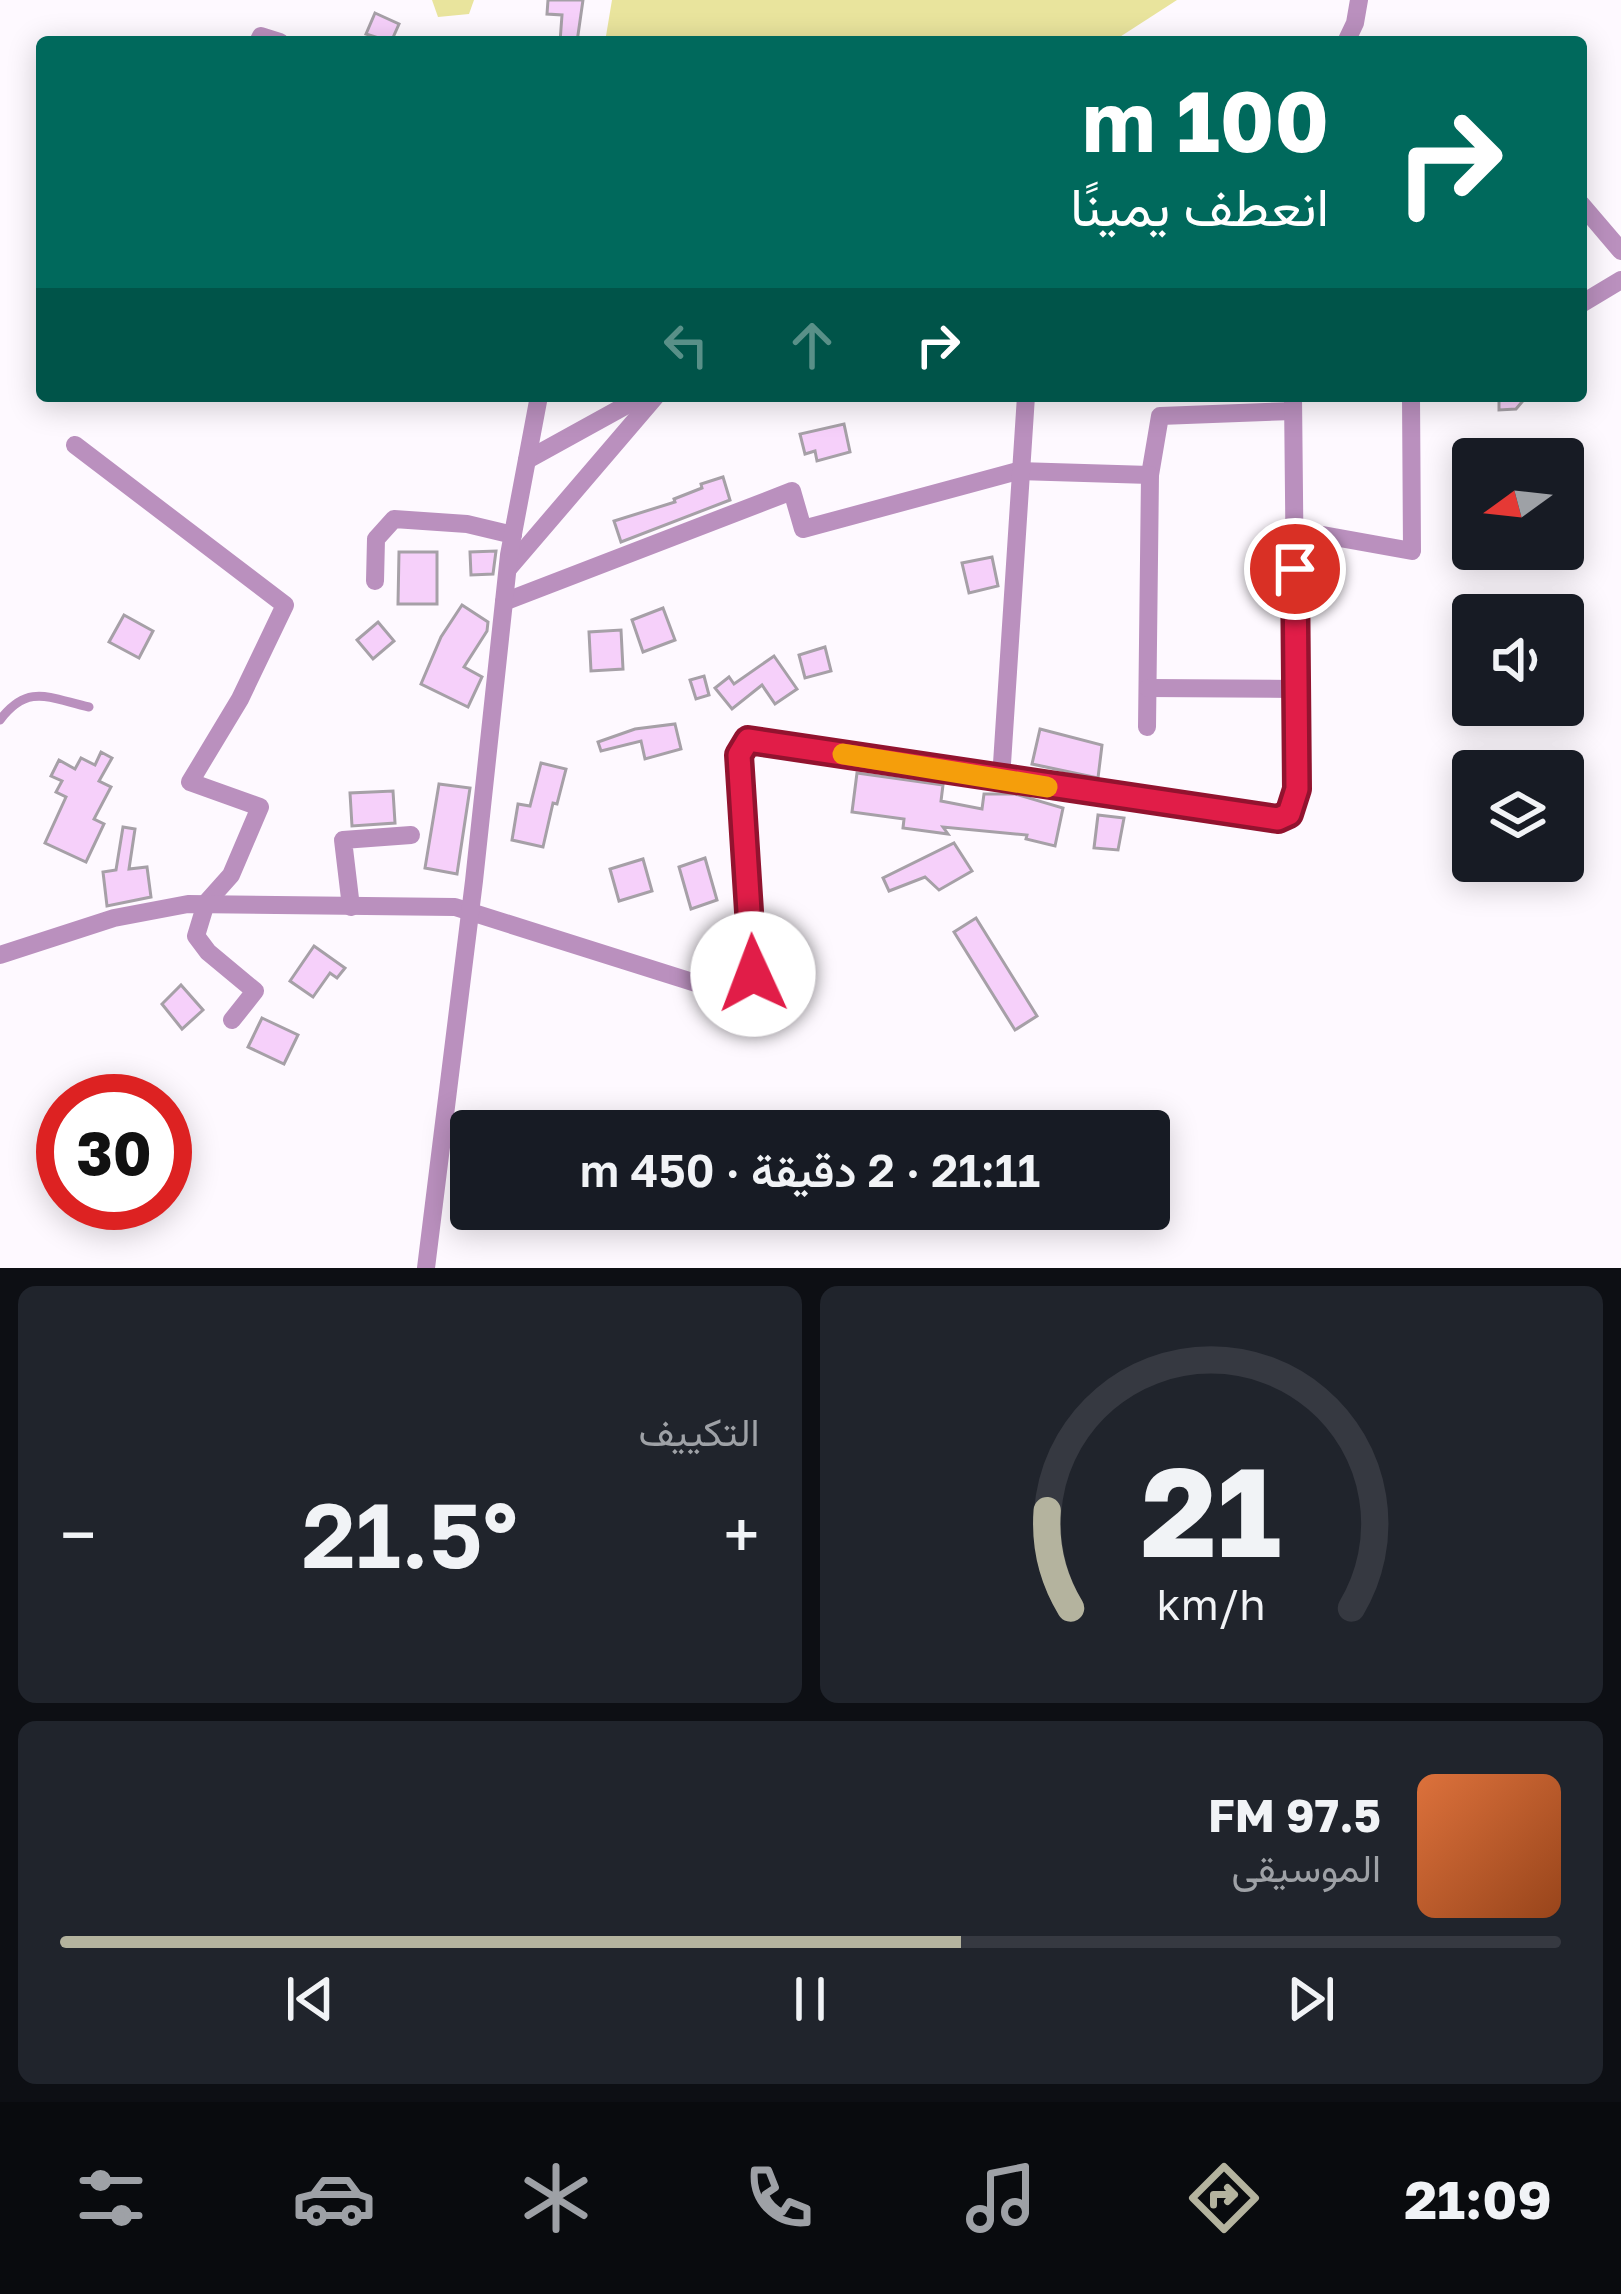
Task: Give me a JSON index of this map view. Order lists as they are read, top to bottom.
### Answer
{
  "north": "left",
  "page": {
    "turn": ["100 m", "انعطف يمينًا"],
    "limit": "30",
    "trip": "21:11 · 2 دقيقة · 450 m",
    "tile": "التكييف",
    "heat": ["−", "21.5°", "+"],
    "song": ["97.5 FM", "الموسيقى"],
    "tabs": "21:09",
    "gauge": ["21", "km/h"]
  }
}
